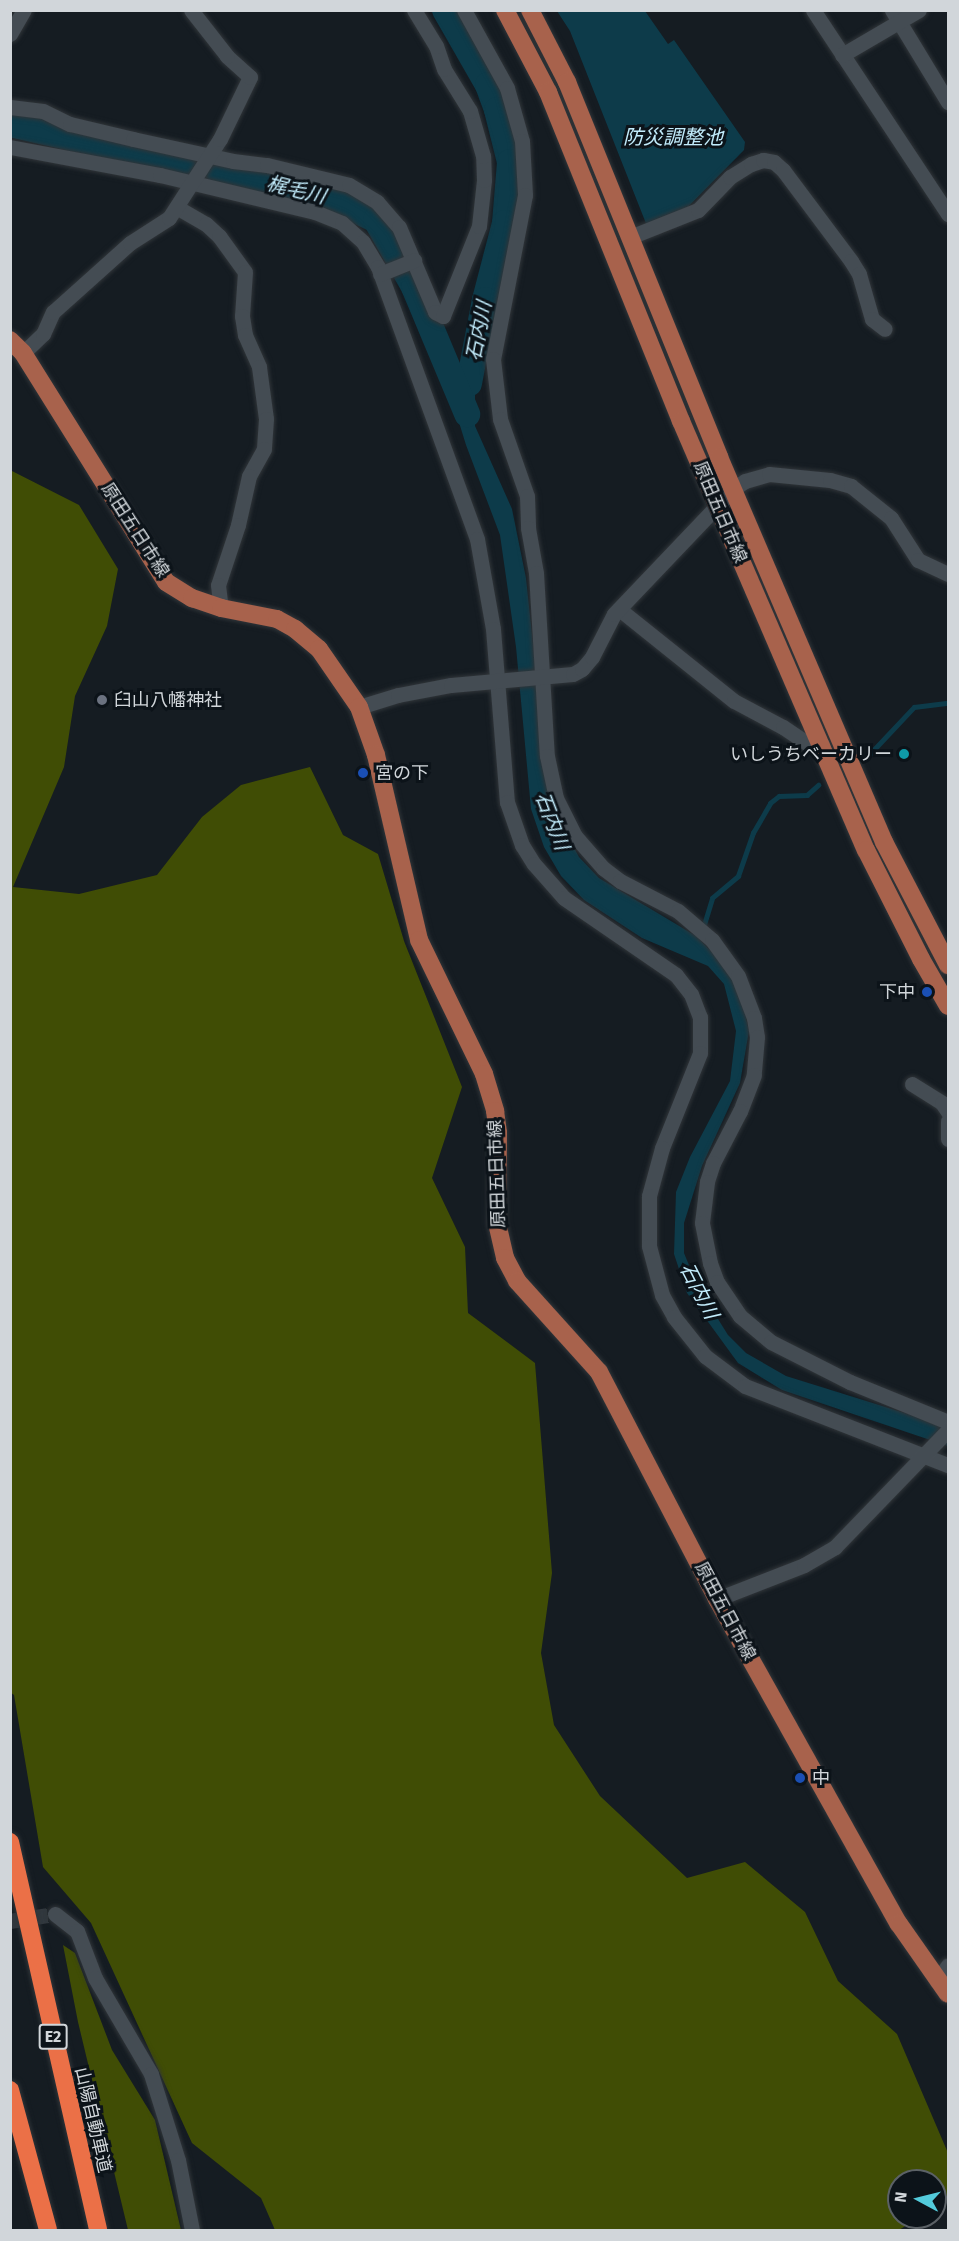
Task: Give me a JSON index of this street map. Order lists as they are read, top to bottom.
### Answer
{
  "streets": {
    "highway": ["E2", "山陽自動車道"],
    "main road": ["原田五日市線"]
  },
  "water": ["防災調整池", "梶毛川", "石内川"],
  "places": [
    "臼山八幡神社",
    "いしうちベーカリー",
    "宮の下",
    "下中",
    "中"
  ],
  "north": "left"
}
